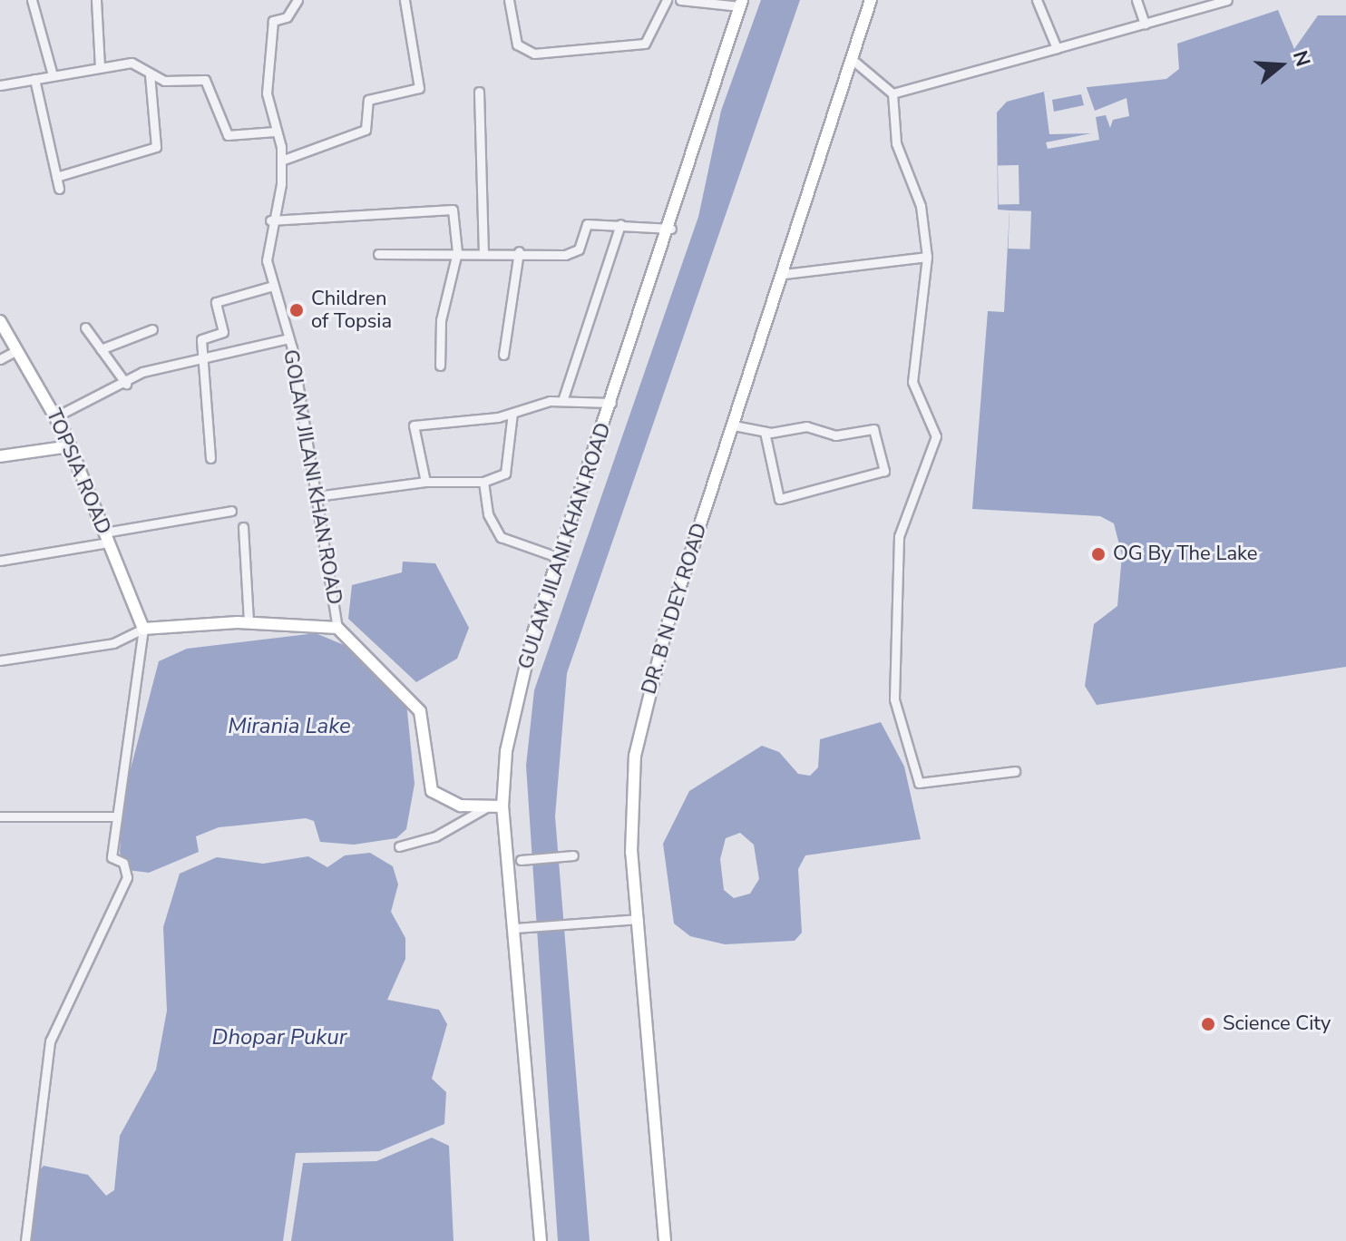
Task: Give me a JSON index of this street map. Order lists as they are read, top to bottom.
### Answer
{
  "streets": {
    "street": [
      "TOPSIA ROAD",
      "GOLAM JILANI KHAN ROAD",
      "GULAM JILANI KHAN ROAD",
      "DR. B N DEY ROAD"
    ]
  },
  "water": ["Mirania Lake", "Dhopar Pukur"],
  "places": ["Children of Topsia", "OG By The Lake", "Science City"],
  "north": "right"
}
